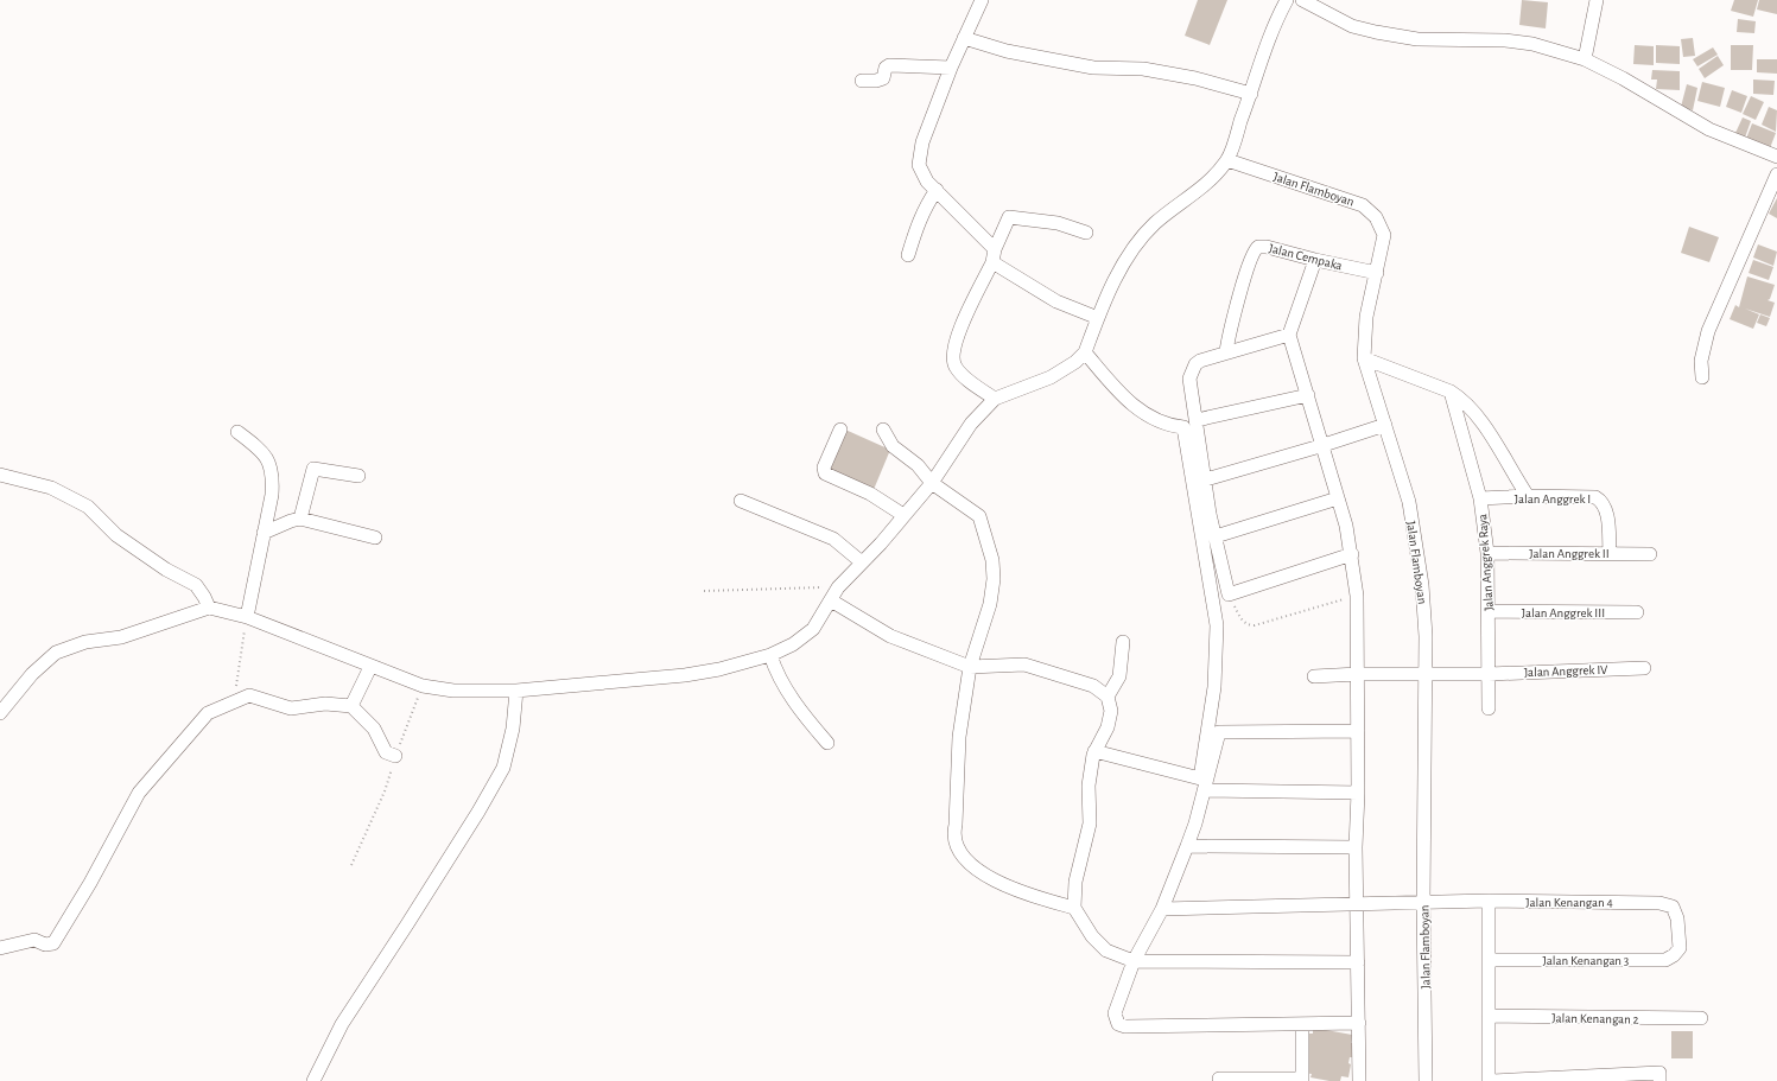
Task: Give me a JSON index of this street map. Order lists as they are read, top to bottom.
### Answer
{
  "streets": {
    "street": [
      "Jalan Flamboyan",
      "Jalan Cempaka",
      "Jalan Anggrek I",
      "Jalan Anggrek II",
      "Jalan Anggrek Raya",
      "Jalan Anggrek III",
      "Jalan Anggrek IV",
      "Jalan Kenangan 4",
      "Jalan Kenangan 3",
      "Jalan Kenangan 2"
    ]
  },
  "crossings": [
    ["Jalan Flamboyan", "Jalan Cempaka"],
    ["Jalan Flamboyan", "Jalan Anggrek IV"],
    ["Jalan Flamboyan", "Jalan Kenangan 4"],
    ["Jalan Anggrek I", "Jalan Anggrek II"],
    ["Jalan Anggrek I", "Jalan Anggrek Raya"],
    ["Jalan Anggrek II", "Jalan Anggrek Raya"],
    ["Jalan Anggrek Raya", "Jalan Anggrek III"],
    ["Jalan Anggrek Raya", "Jalan Anggrek IV"],
    ["Jalan Kenangan 4", "Jalan Kenangan 3"]
  ]
}
